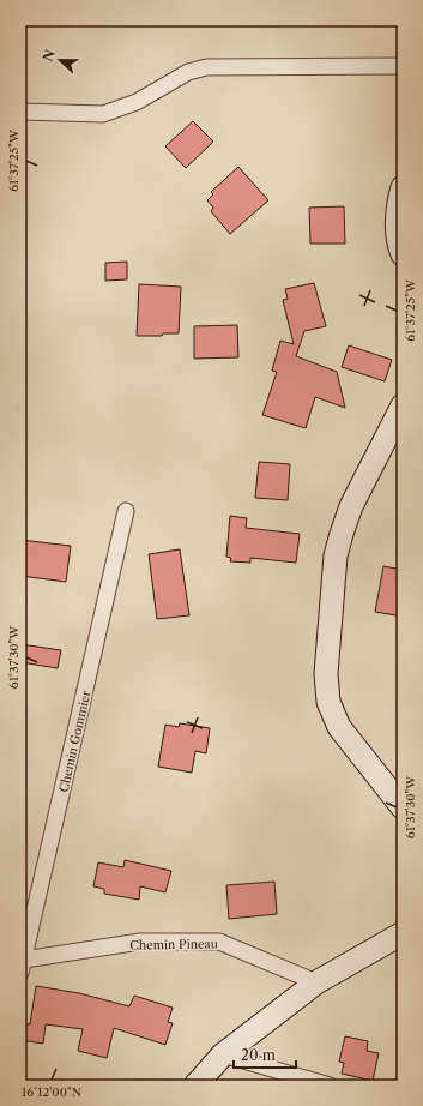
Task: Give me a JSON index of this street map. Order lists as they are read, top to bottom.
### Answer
{
  "streets": {
    "street": ["Chemin Gommier", "Chemin Pineau"]
  },
  "crossings": [
    ["Chemin Gommier", "Chemin Pineau"]
  ],
  "scale_bar": "20 m",
  "north": "left",
  "coordinates": ["61°37'25\"W", "61°37'30\"W", "16°12'00\"N"]
}
